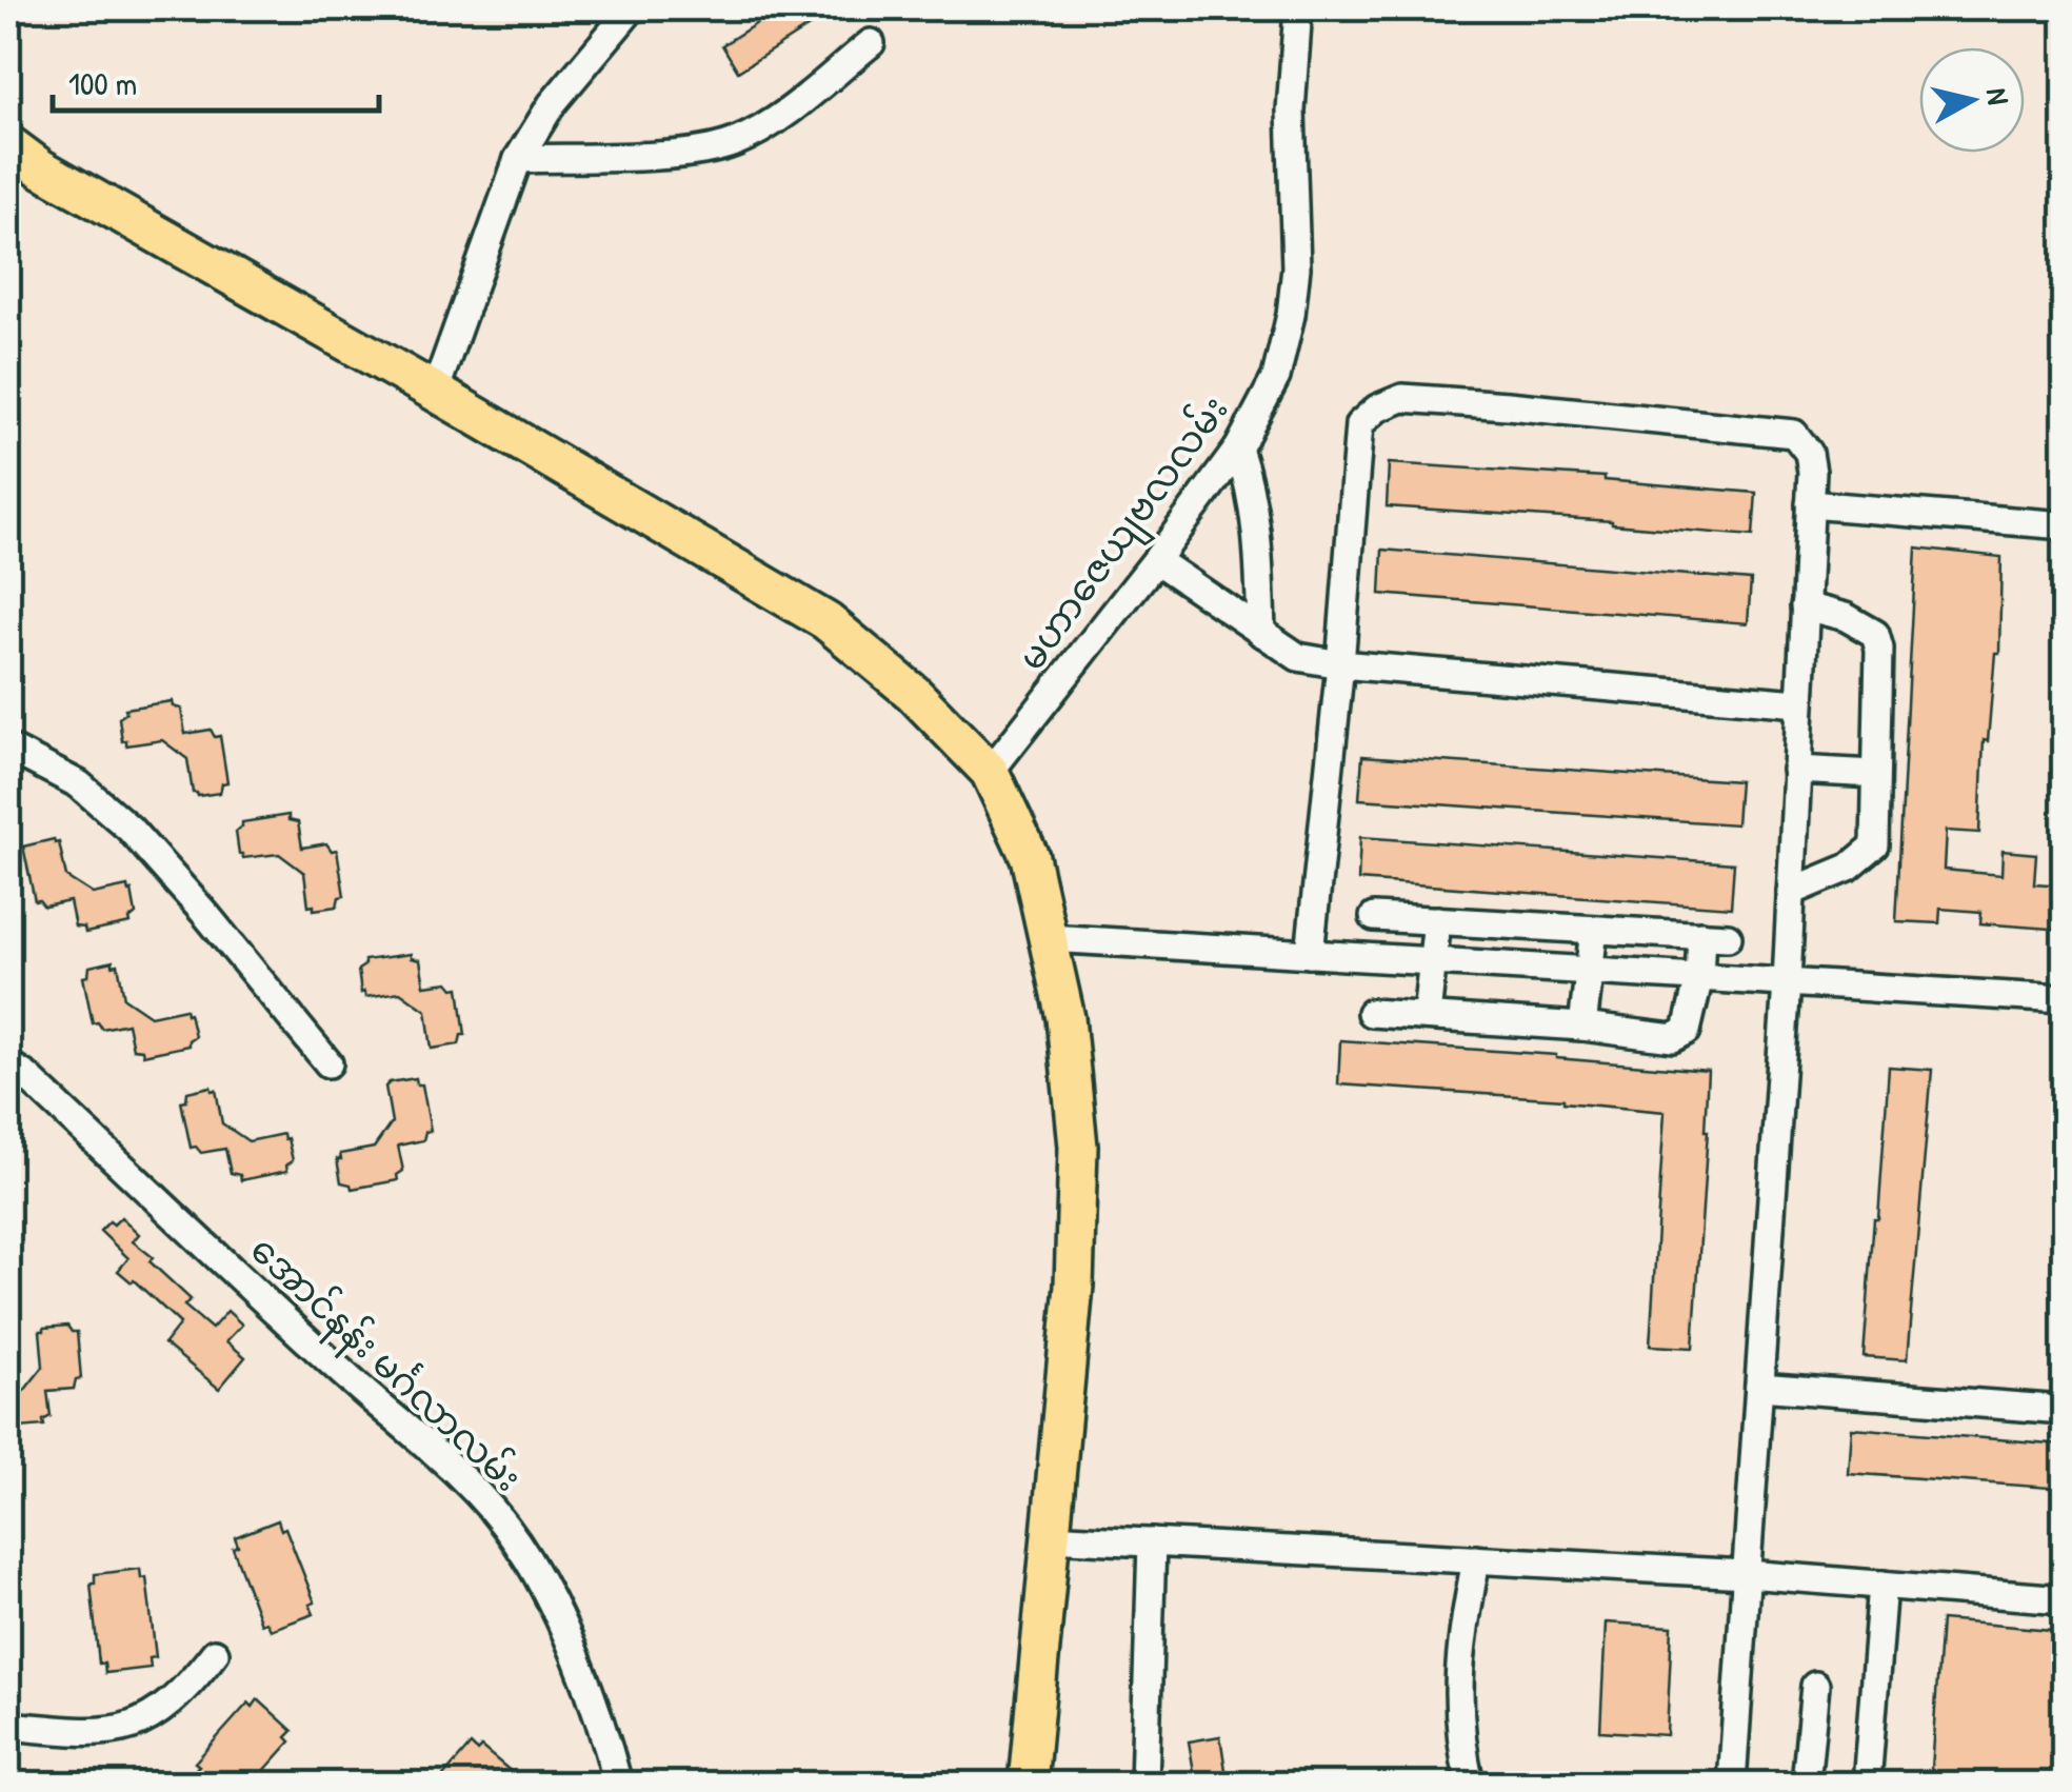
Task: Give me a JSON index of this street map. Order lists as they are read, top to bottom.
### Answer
{
  "streets": {
    "street": ["မဟာဇေယျဗလလမ်း", "အောင်နန်း မင်္ဂလာလမ်း"]
  },
  "scale_bar": "100 m",
  "north": "right"
}
